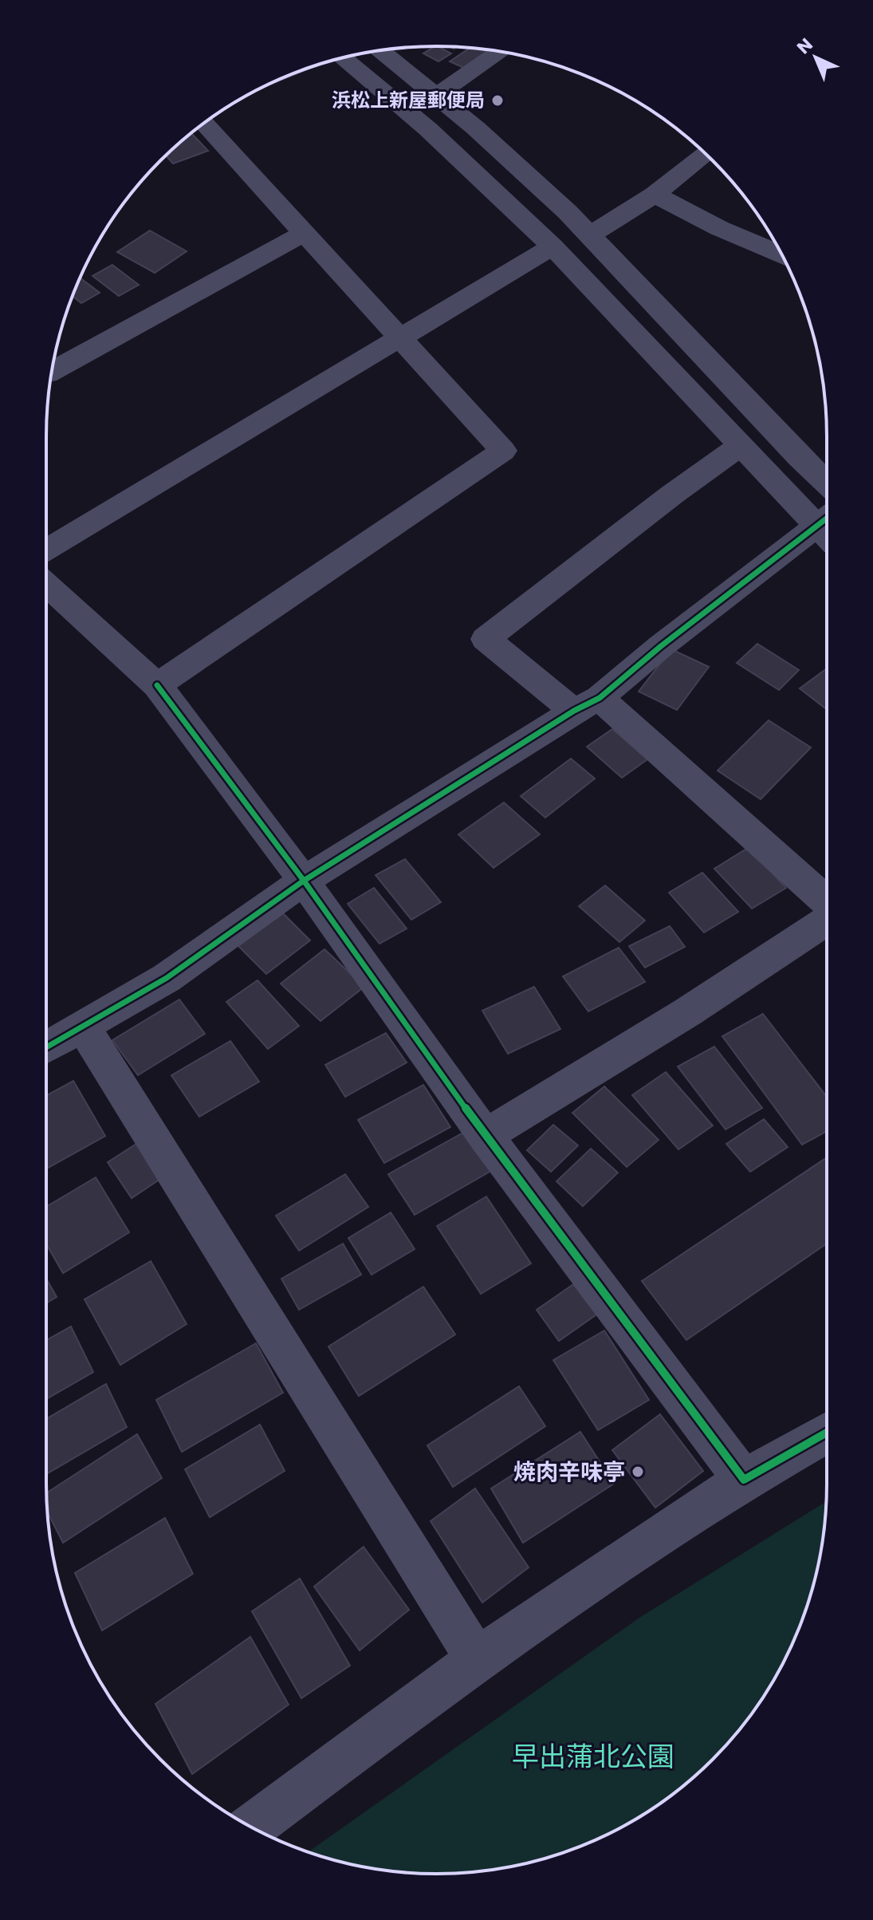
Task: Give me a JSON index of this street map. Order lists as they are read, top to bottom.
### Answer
{
  "parks": ["早出蒲北公園"],
  "places": ["浜松上新屋郵便局", "焼肉辛味亭"],
  "north": "top left"
}
